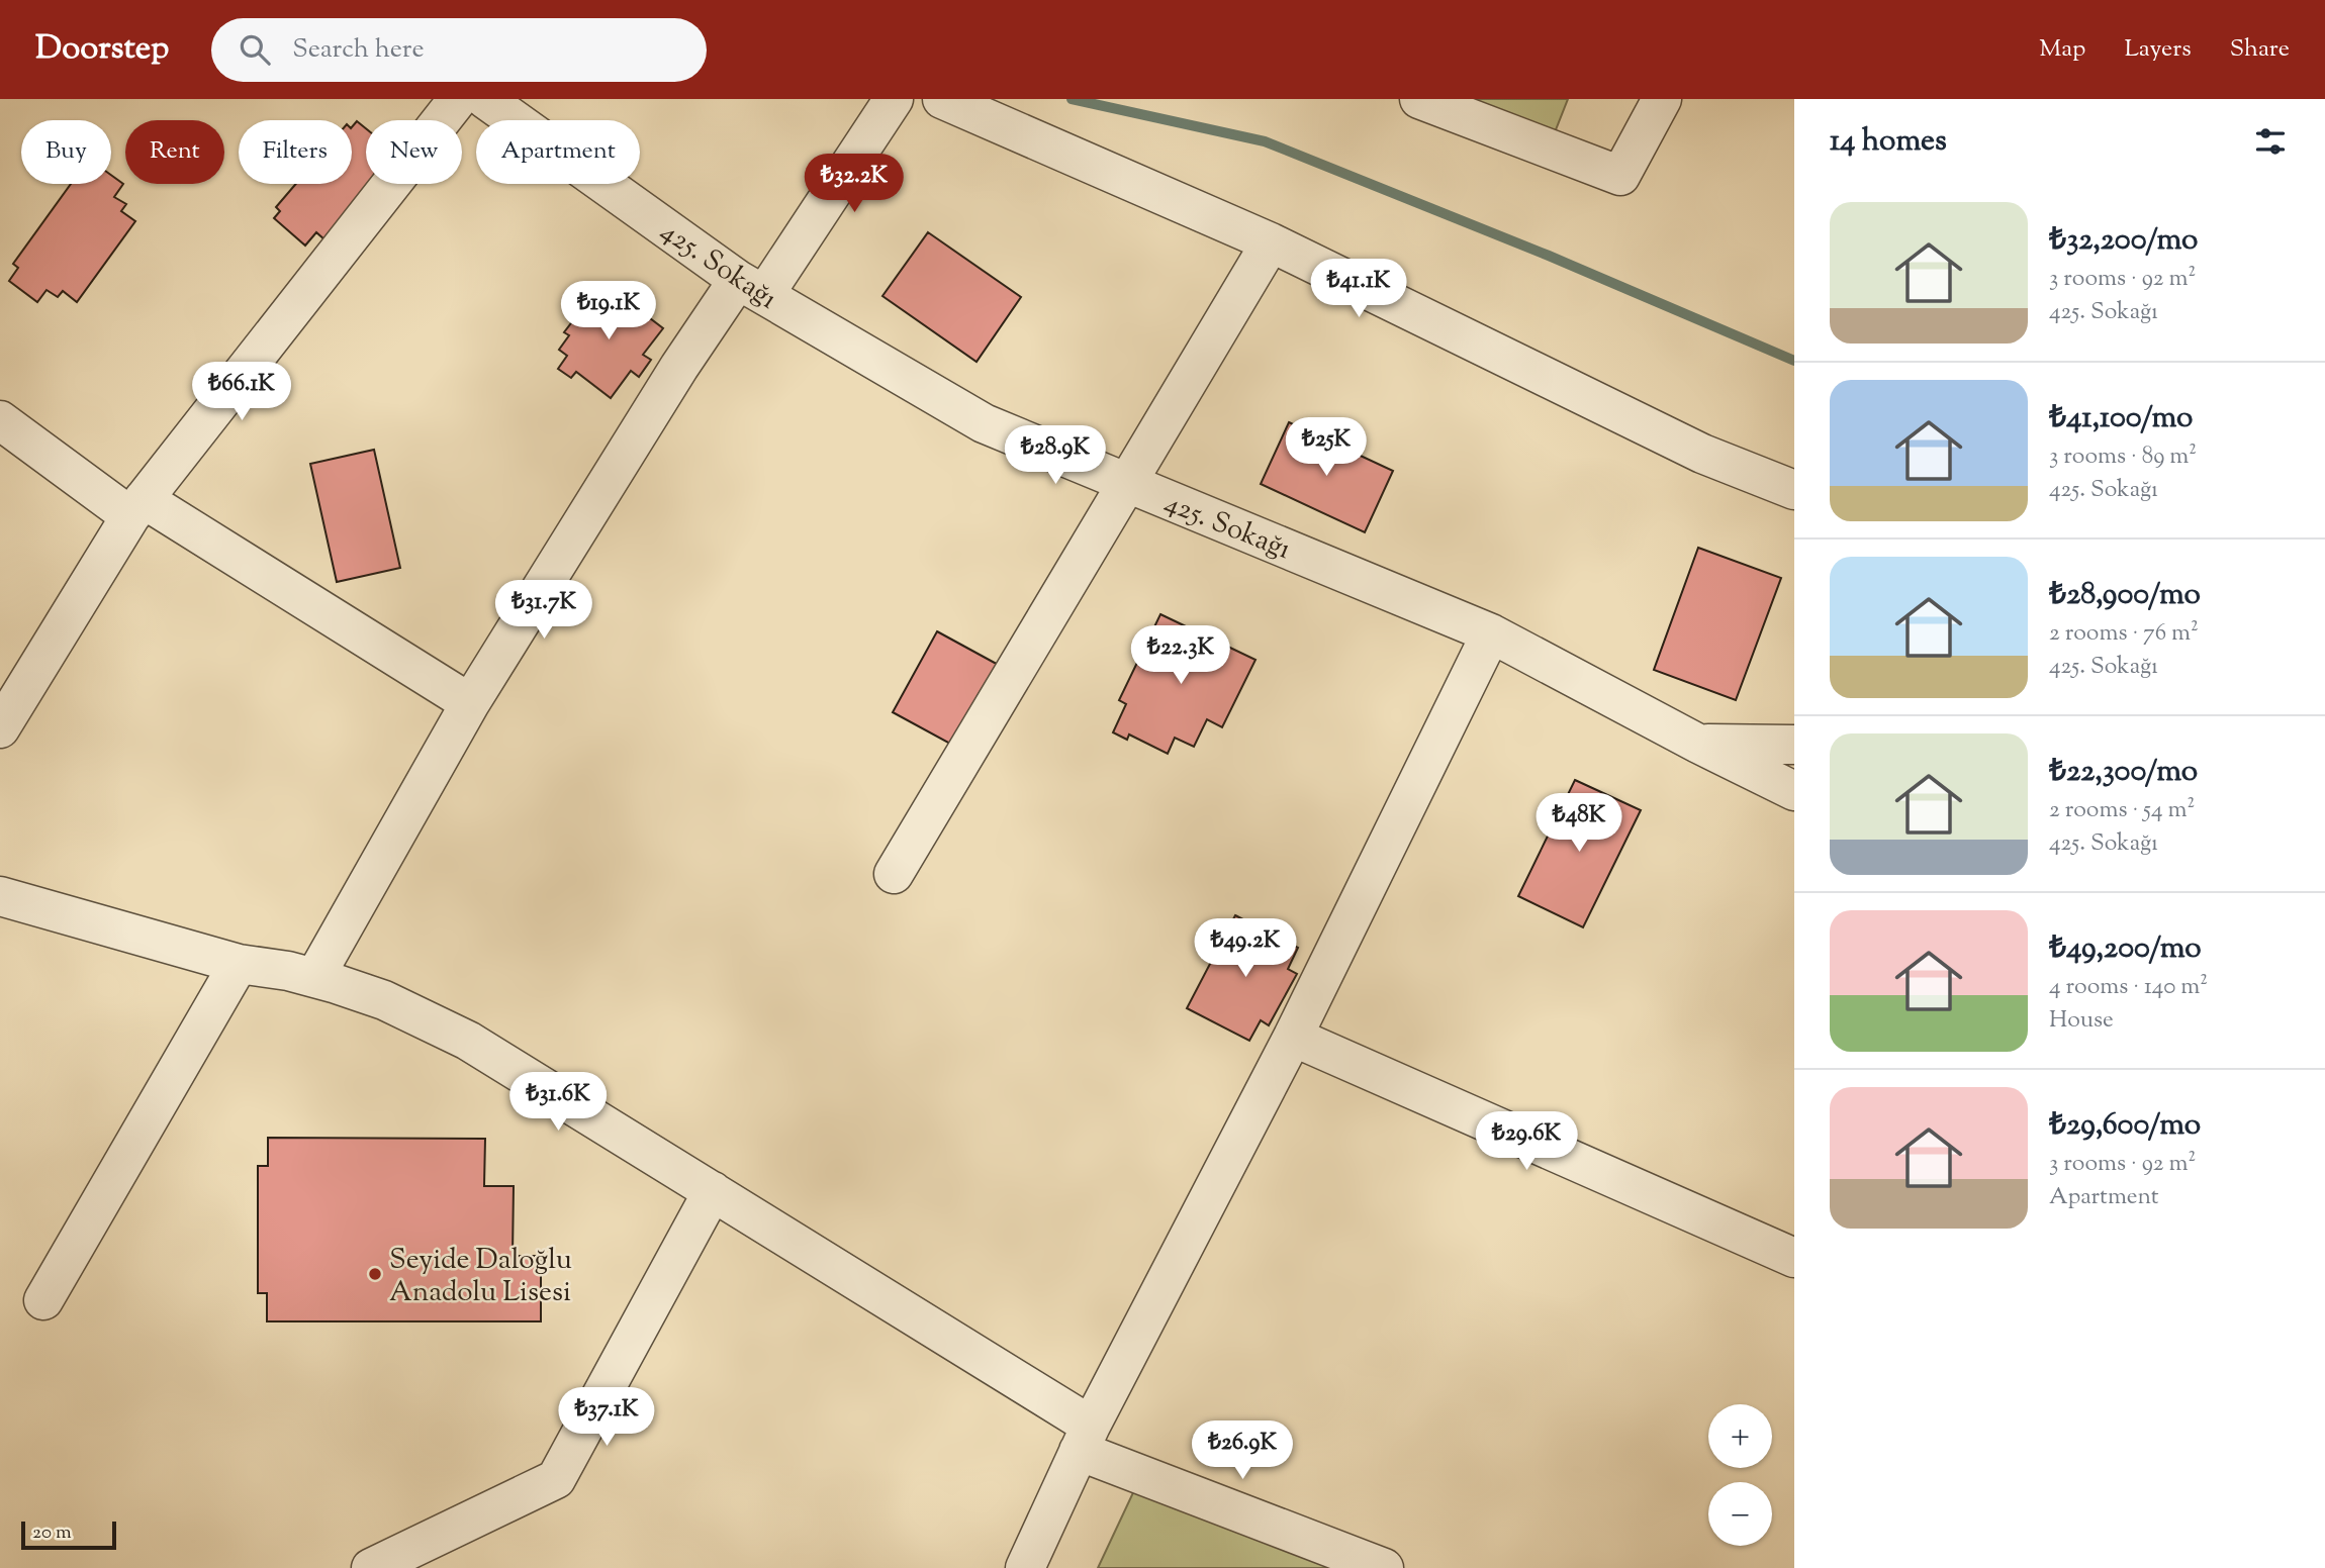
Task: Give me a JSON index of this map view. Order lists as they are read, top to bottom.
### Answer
{
  "streets": {
    "street": ["425. Sokağı"]
  },
  "places": ["Seyide Daloğlu Anadolu Lisesi"],
  "scale_bar": "20 m",
  "page": {
    "header": "Doorstep",
    "search": "Search here",
    "nav": ["Map", "Layers", "Share"],
    "heading": "14 homes",
    "chip": [
      "Buy",
      "Rent",
      "Filters",
      "New",
      "Apartment"
    ],
    "price": [
      "₺32.2K",
      "₺41.1K",
      "₺19.1K",
      "₺66.1K",
      "₺25K",
      "₺28.9K",
      "₺31.7K",
      "₺22.3K",
      "₺48K",
      "₺49.2K",
      "₺31.6K",
      "₺29.6K",
      "₺37.1K",
      "₺26.9K"
    ],
    "list": [
      {
        "name": "₺32,200/mo",
        "note": "3 rooms · 92 m² · 425. Sokağı"
      },
      {
        "name": "₺41,100/mo",
        "note": "3 rooms · 89 m² · 425. Sokağı"
      },
      {
        "name": "₺28,900/mo",
        "note": "2 rooms · 76 m² · 425. Sokağı"
      },
      {
        "name": "₺22,300/mo",
        "note": "2 rooms · 54 m² · 425. Sokağı"
      },
      {
        "name": "₺49,200/mo",
        "note": "4 rooms · 140 m² · House"
      },
      {
        "name": "₺29,600/mo",
        "note": "3 rooms · 92 m² · Apartment"
      }
    ],
    "map_buttons": ["+", "−"],
    "scale": "20 m"
  }
}
